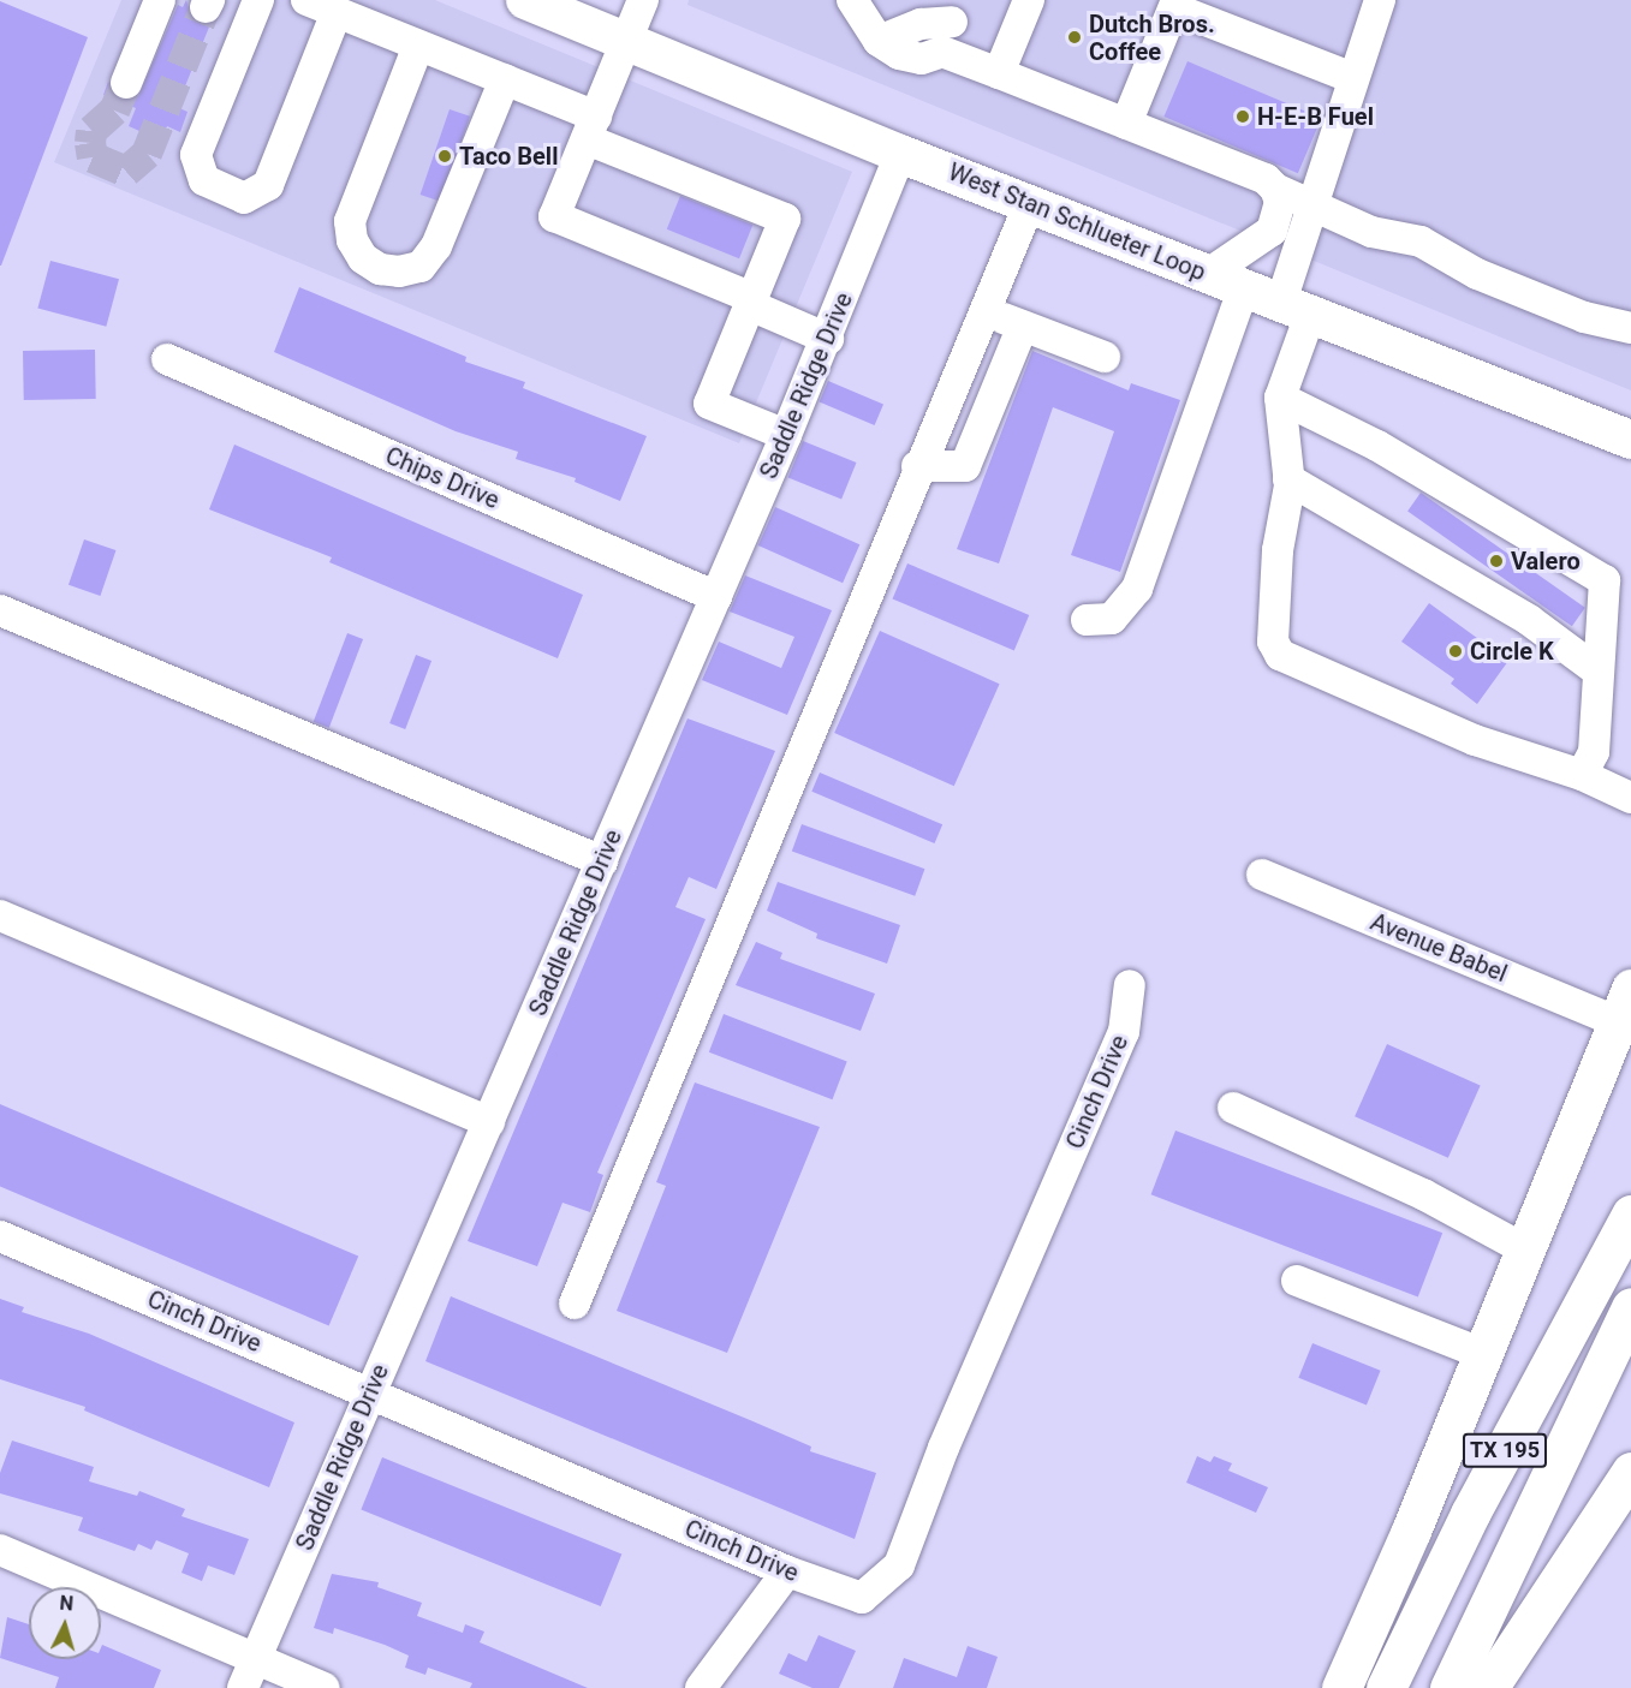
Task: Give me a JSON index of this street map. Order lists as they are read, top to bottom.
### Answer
{
  "streets": {
    "highway": ["TX 195"],
    "main road": ["West Stan Schlueter Loop"],
    "street": [
      "Saddle Ridge Drive",
      "Chips Drive",
      "Avenue Babel",
      "Cinch Drive"
    ]
  },
  "crossings": [
    ["West Stan Schlueter Loop", "Saddle Ridge Drive"],
    ["Saddle Ridge Drive", "Chips Drive"],
    ["Saddle Ridge Drive", "Cinch Drive"]
  ],
  "places": [
    "Dutch Bros. Coffee",
    "H-E-B Fuel",
    "Taco Bell",
    "Valero",
    "Circle K"
  ],
  "north": "top"
}
